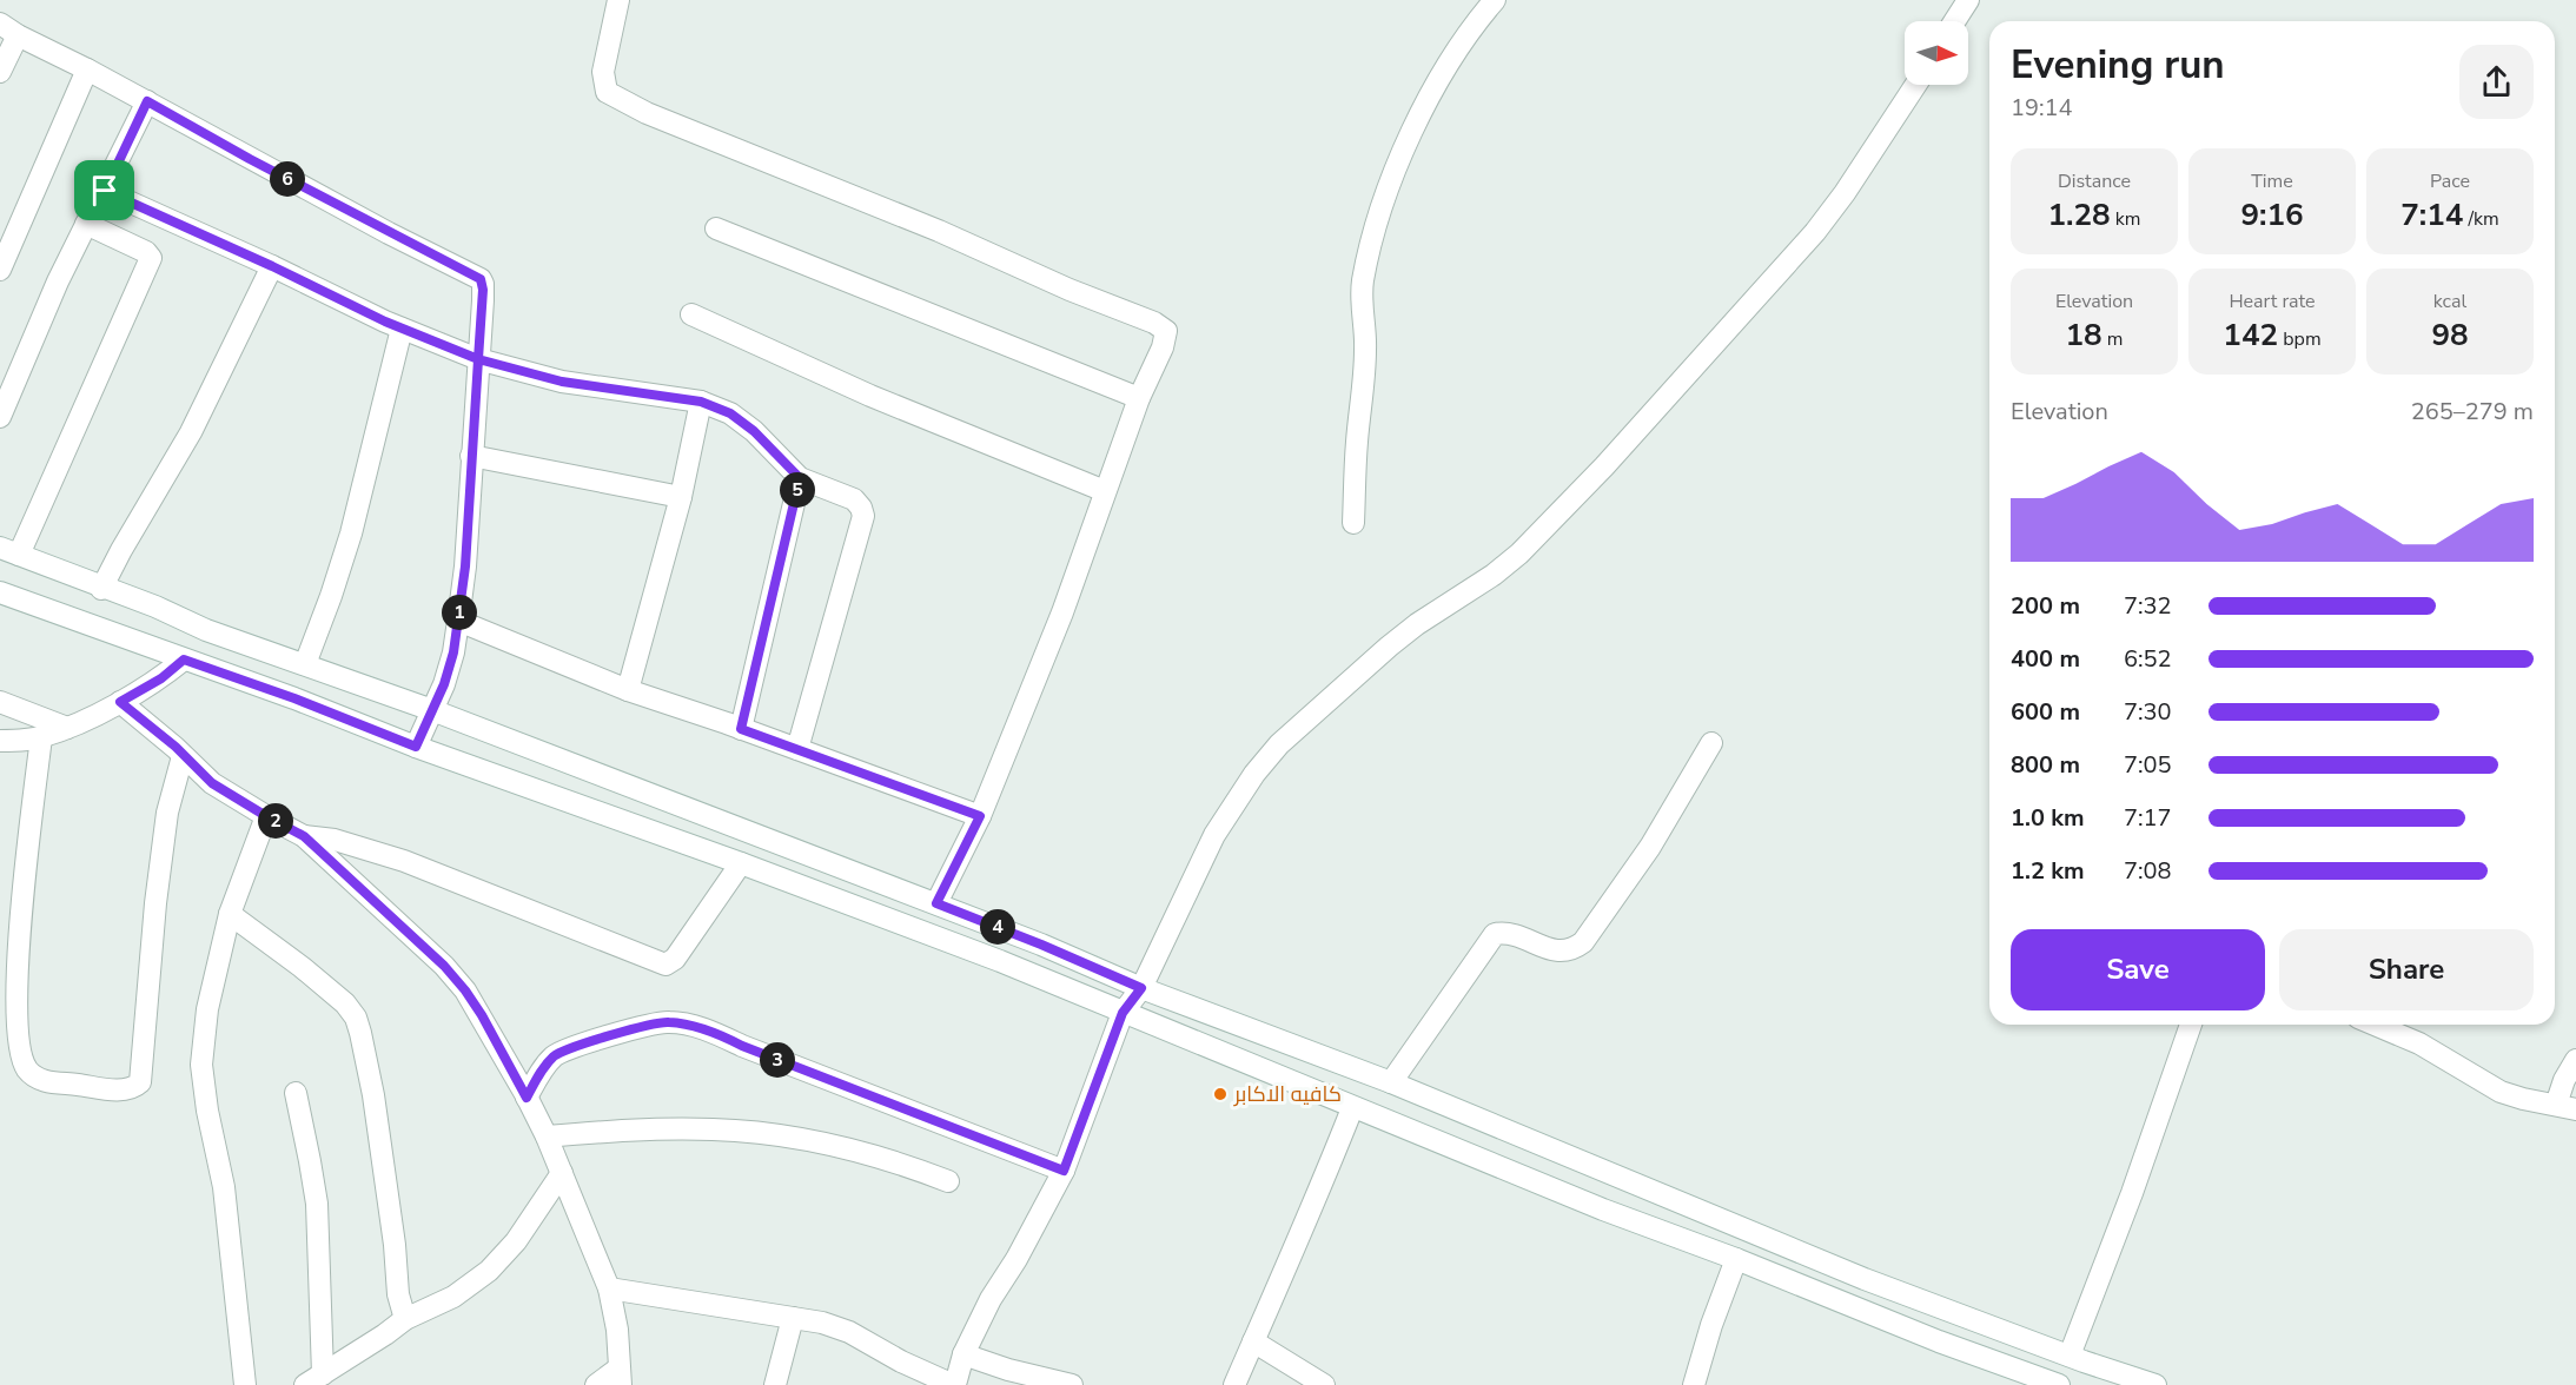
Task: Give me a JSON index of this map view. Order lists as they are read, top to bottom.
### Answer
{
  "places": ["كافيه الاكابر"],
  "north": "right",
  "page": {
    "heading": ["Evening run", "19:14"],
    "stats": [
      ["Distance", "1.28 km"],
      ["Time", "9:16"],
      ["Pace", "7:14 /km"],
      ["Elevation", "18 m"],
      ["Heart rate", "142 bpm"],
      ["kcal", "98"]
    ],
    "pins": [
      "6",
      "5",
      "1",
      "2",
      "4",
      "3"
    ],
    "chart": ["Elevation", "265–279 m"],
    "list": [
      {
        "name": "200 m",
        "note": "7:32"
      },
      {
        "name": "400 m",
        "note": "6:52"
      },
      {
        "name": "600 m",
        "note": "7:30"
      },
      {
        "name": "800 m",
        "note": "7:05"
      },
      {
        "name": "1.0 km",
        "note": "7:17"
      },
      {
        "name": "1.2 km",
        "note": "7:08"
      }
    ],
    "buttons": ["Save", "Share"]
  }
}
